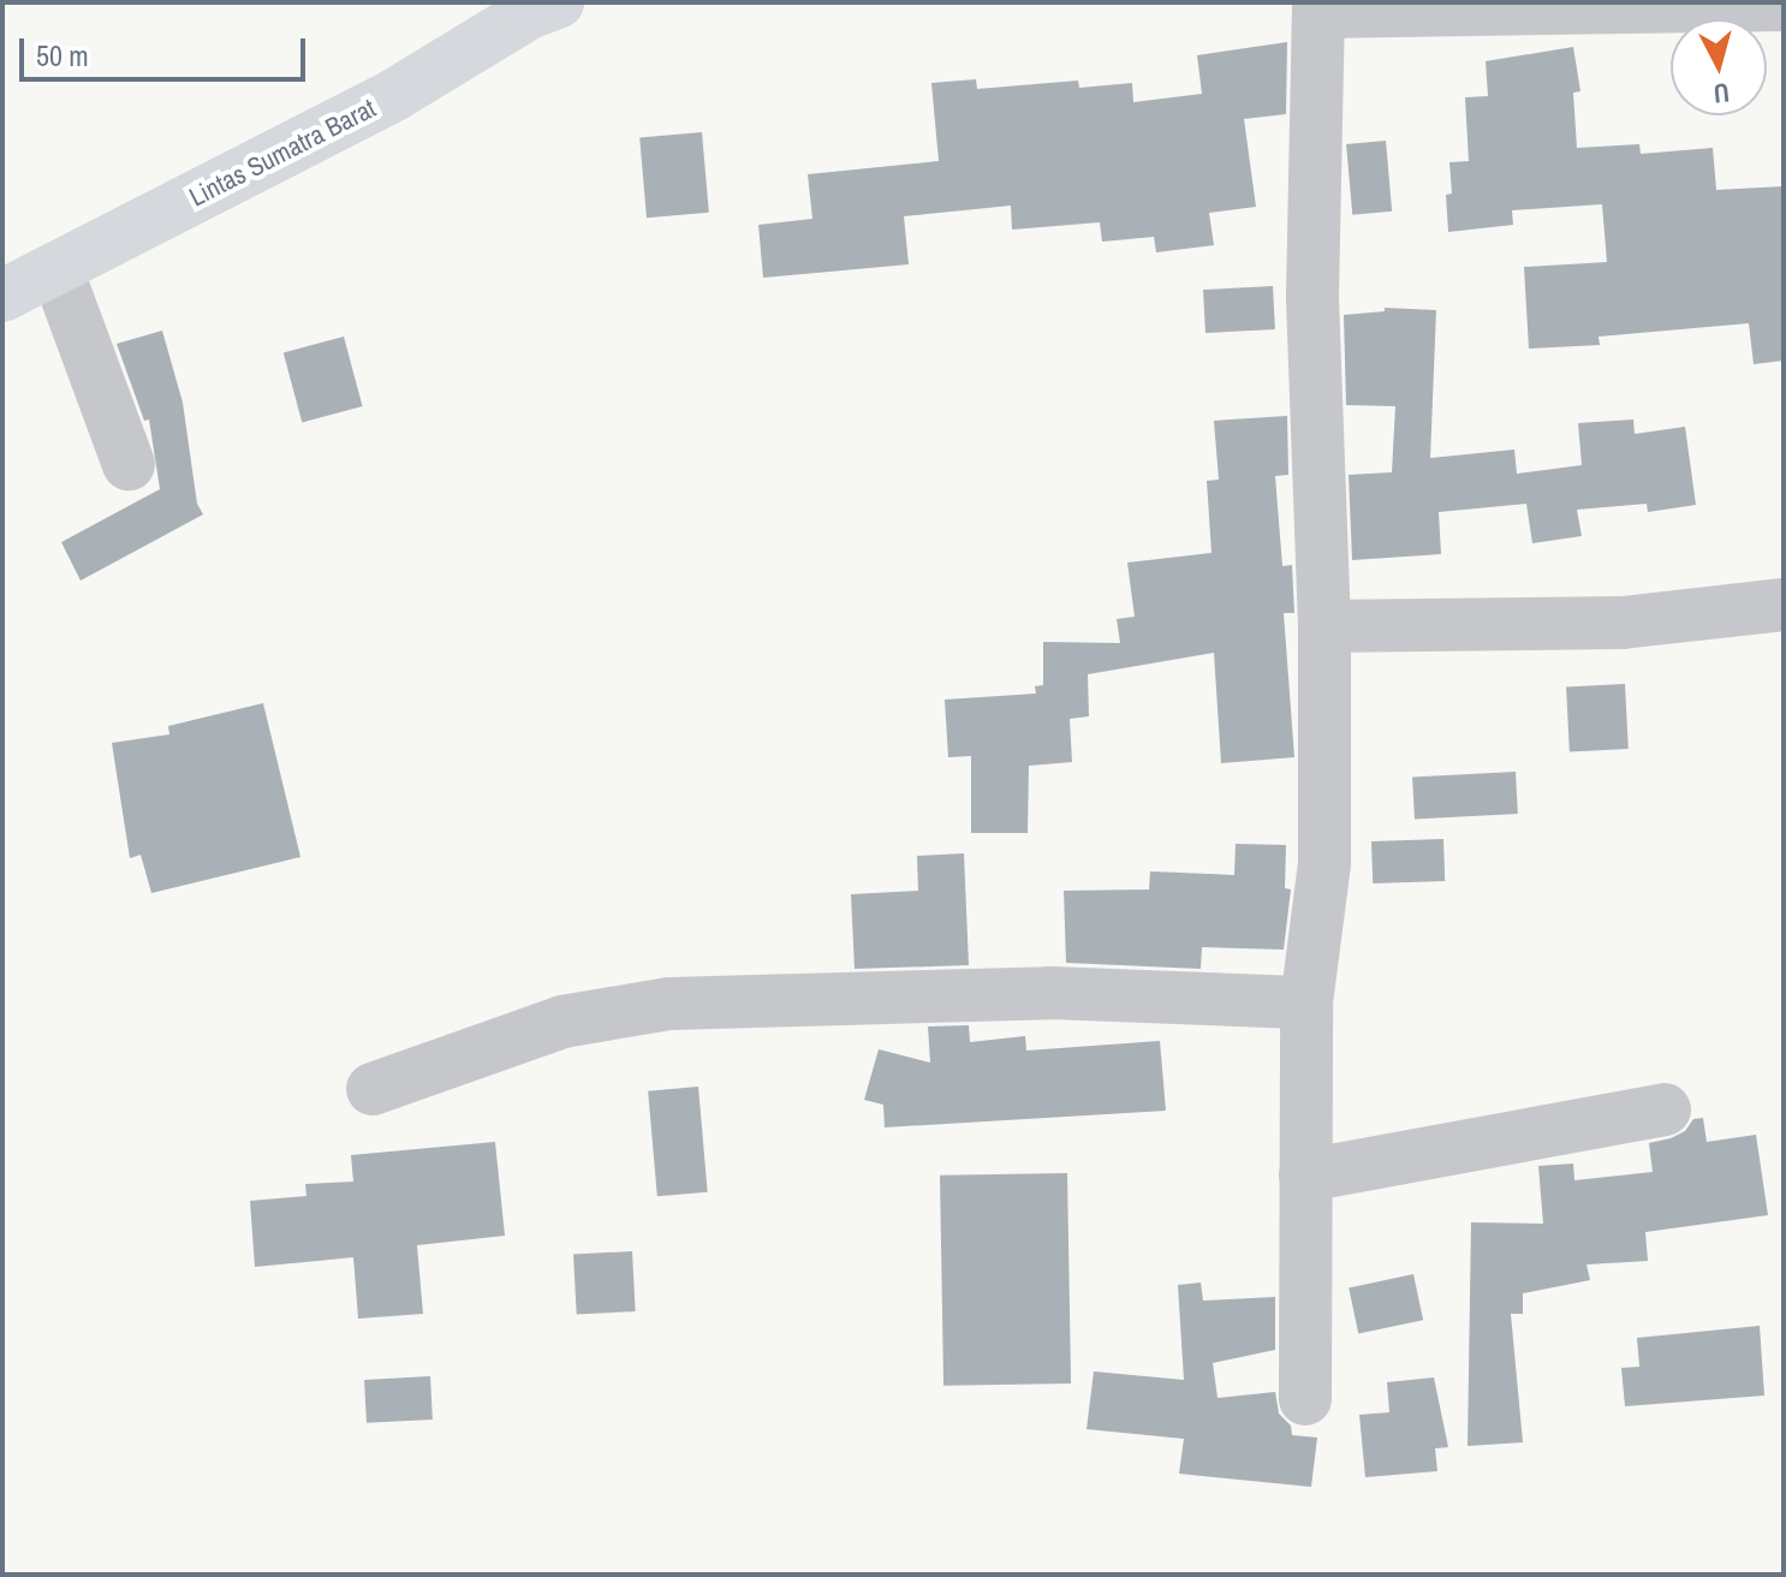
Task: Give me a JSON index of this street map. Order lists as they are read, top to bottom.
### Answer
{
  "streets": {
    "highway": ["Lintas Sumatra Barat"]
  },
  "scale_bar": "50 m",
  "north": "bottom"
}
